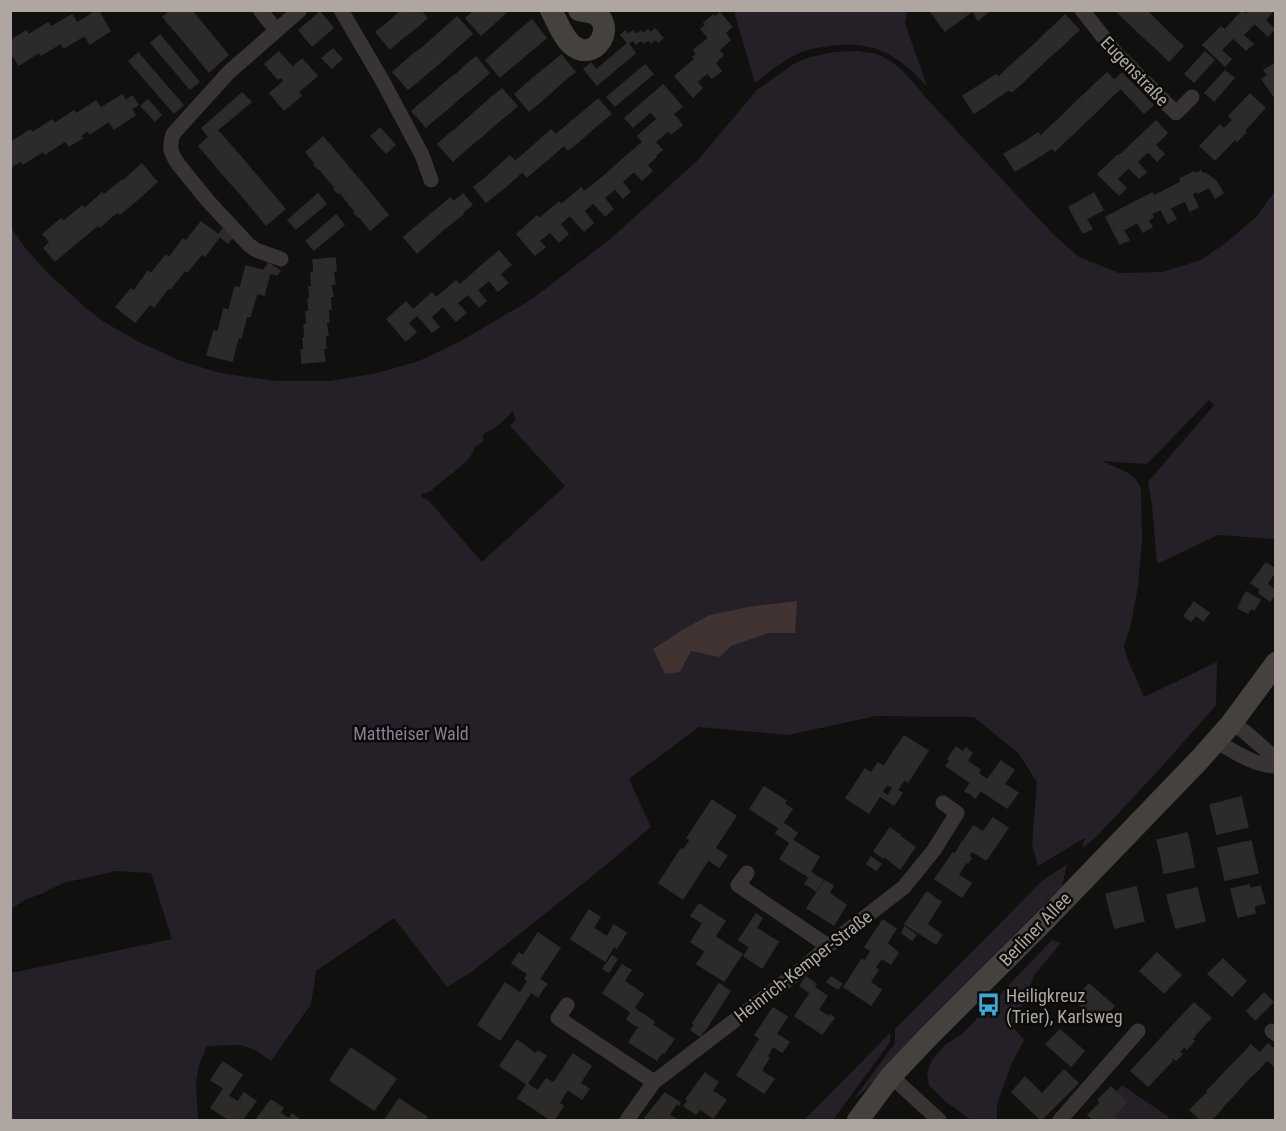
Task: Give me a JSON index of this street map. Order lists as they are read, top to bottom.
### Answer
{
  "streets": {
    "street": ["Eugenstraße", "Berliner Allee", "Heinrich-Kemper-Straße"]
  },
  "parks": ["Mattheiser Wald"],
  "places": {
    "bus stop": ["Heiligkreuz (Trier), Karlsweg"]
  }
}
